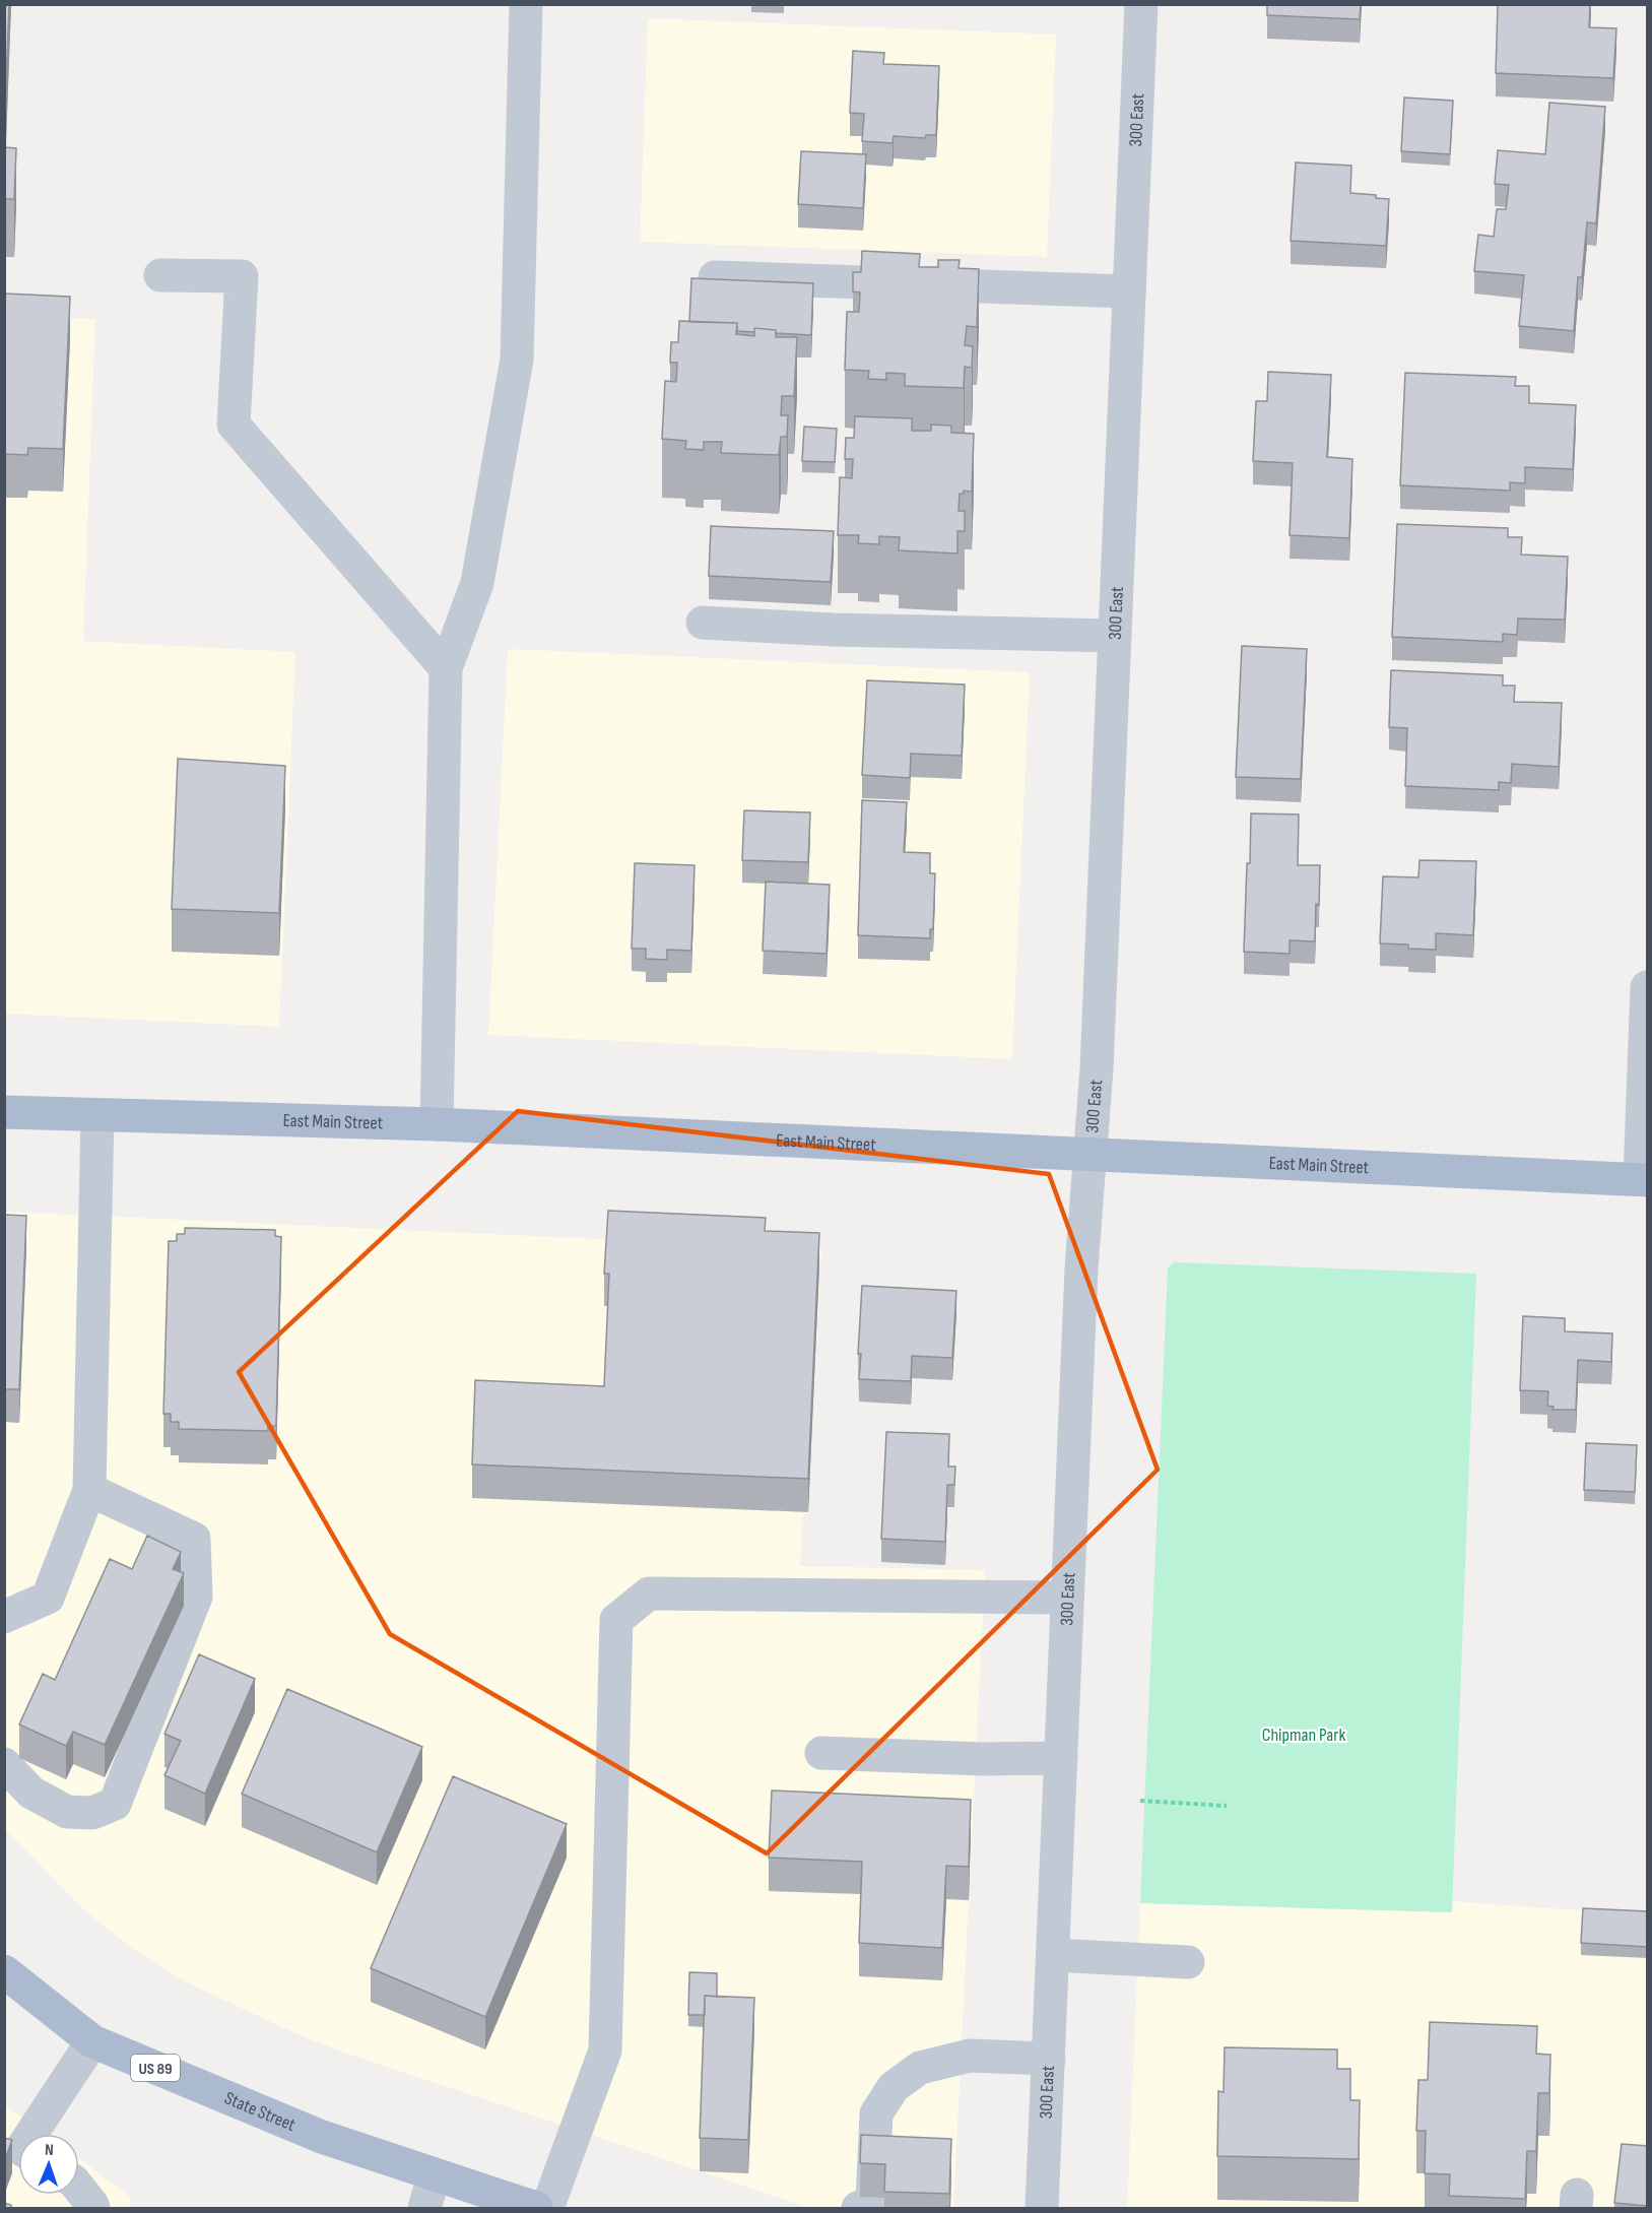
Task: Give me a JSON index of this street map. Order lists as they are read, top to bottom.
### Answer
{
  "streets": {
    "main road": ["East Main Street", "US 89", "State Street"],
    "street": ["300 East"]
  },
  "crossings": [
    ["300 East", "East Main Street"]
  ],
  "parks": ["Chipman Park"],
  "north": "top"
}
